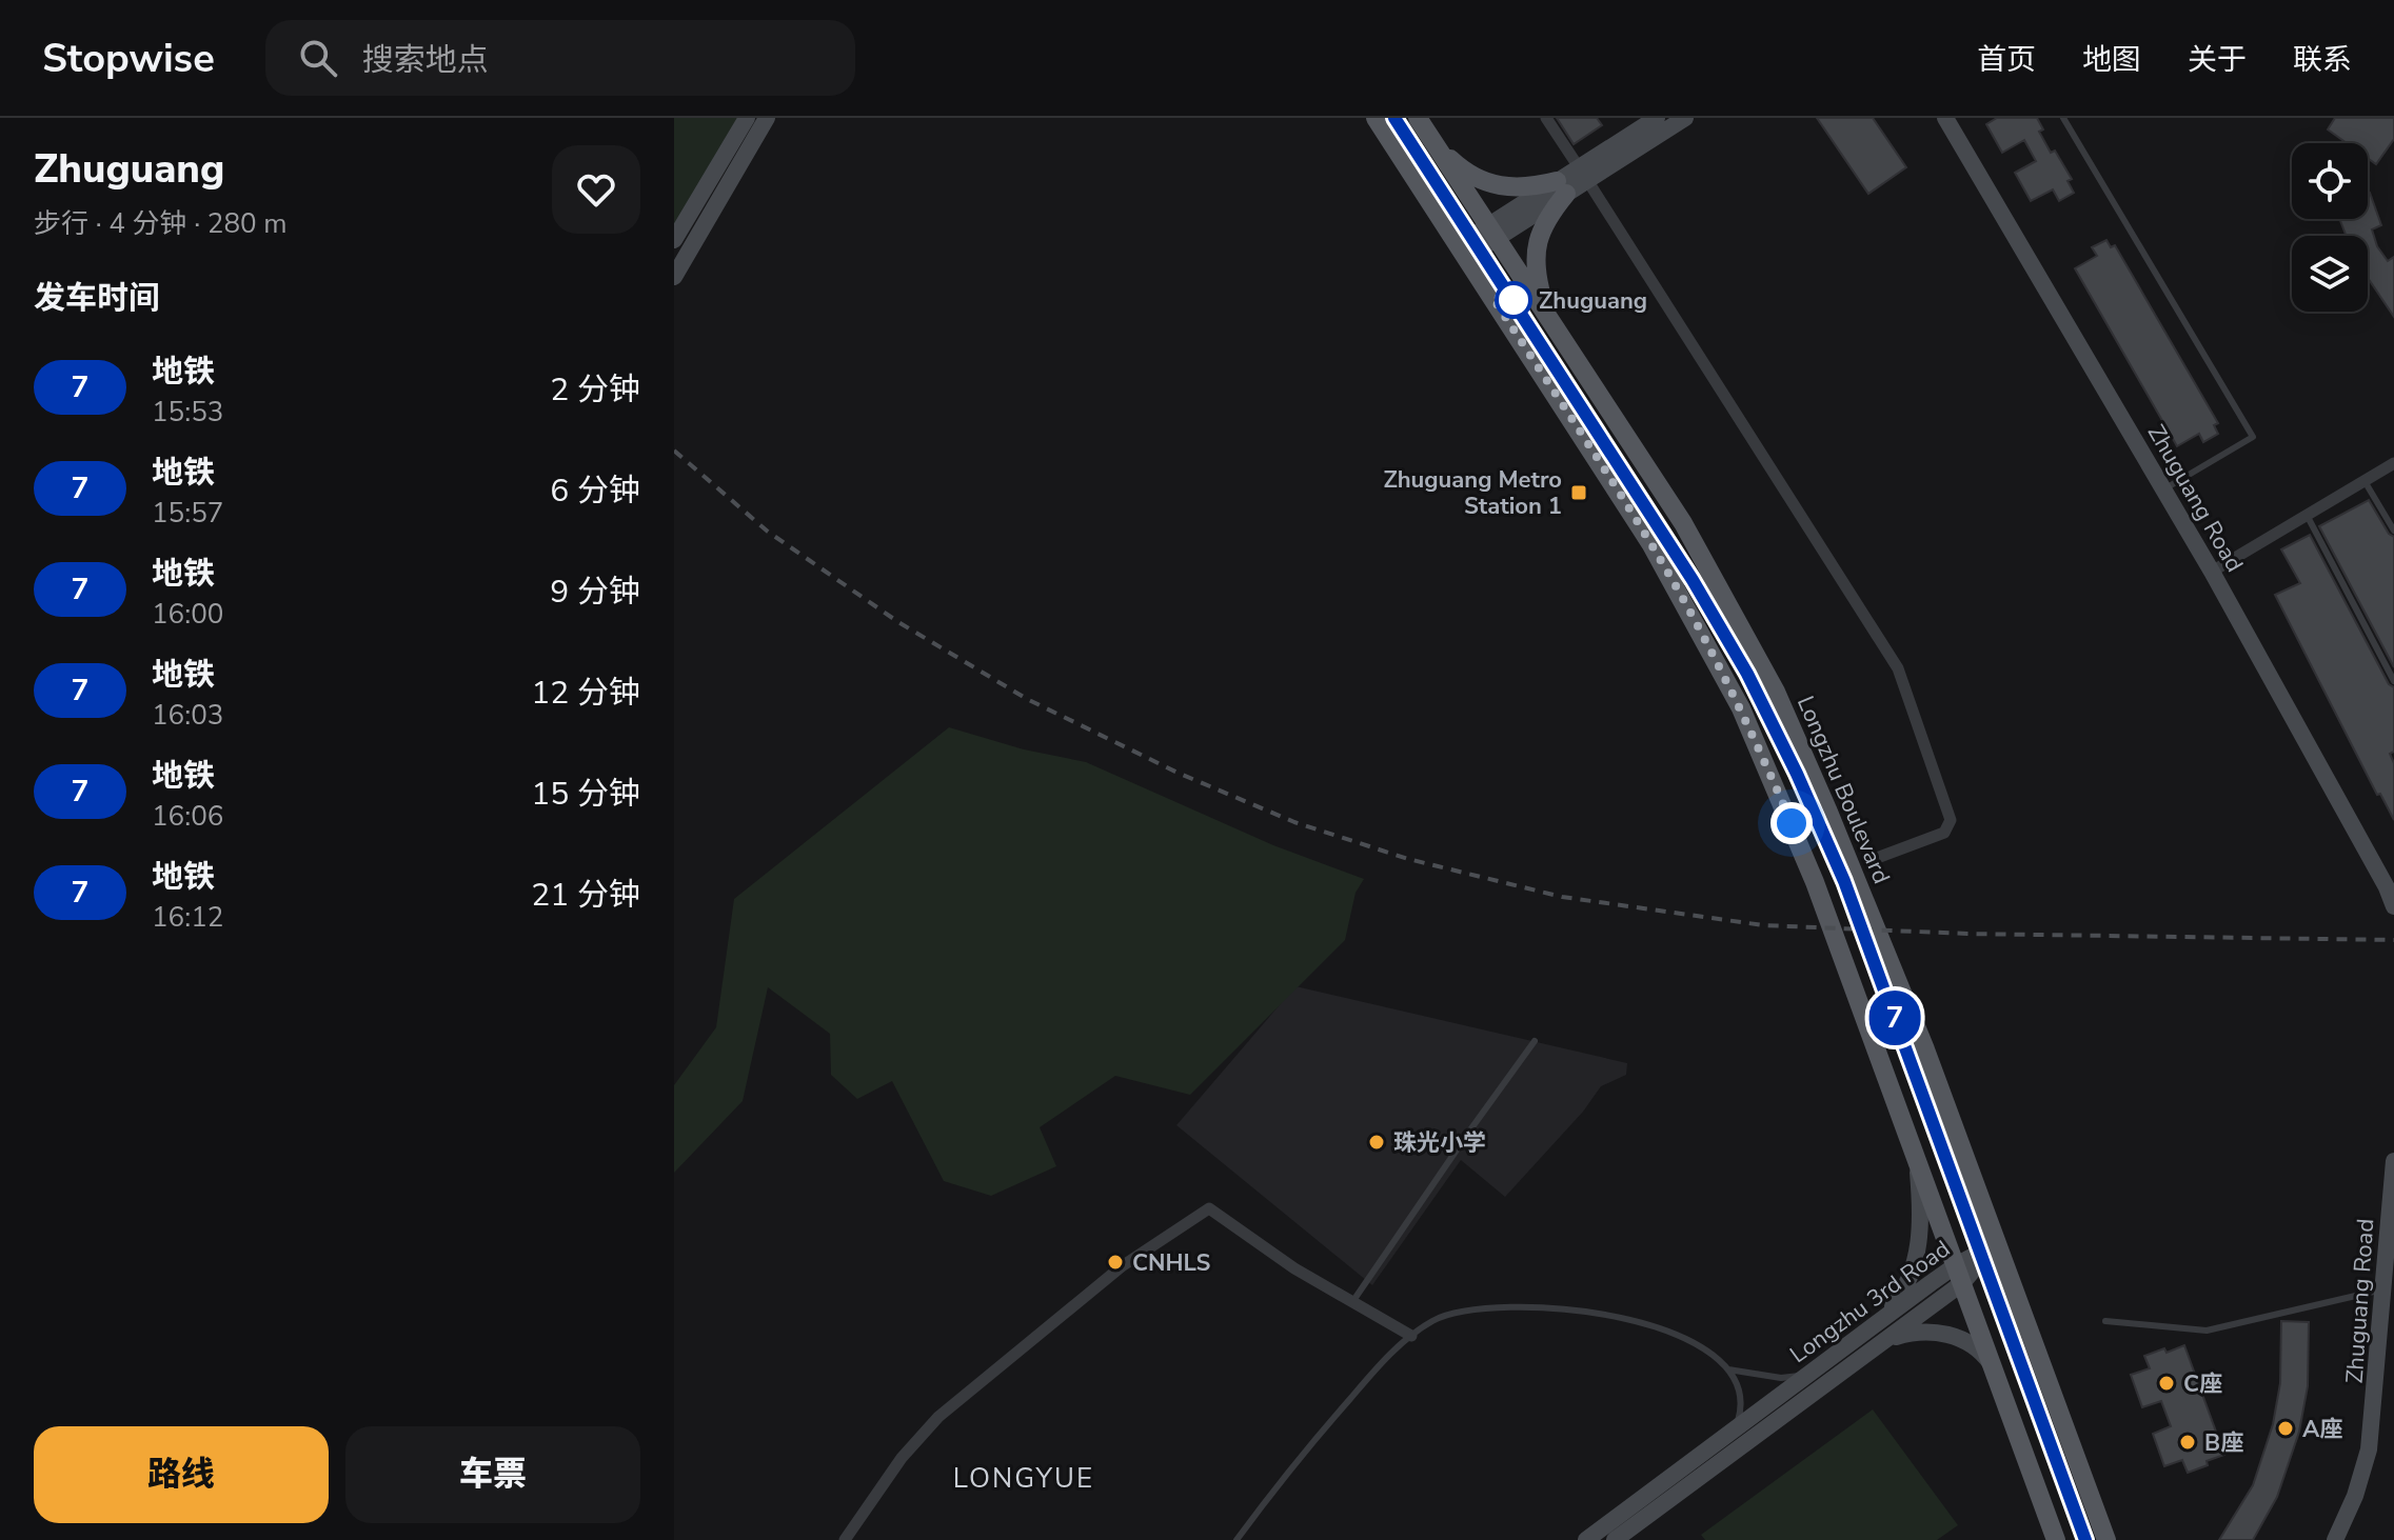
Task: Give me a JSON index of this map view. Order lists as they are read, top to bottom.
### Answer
{
  "streets": {
    "main road": ["Zhuguang Road", "Longzhu Boulevard", "Longzhu 3rd Road"]
  },
  "crossings": [
    ["Longzhu Boulevard", "Longzhu 3rd Road"]
  ],
  "districts": ["LONGYUE"],
  "places": {
    "other": [
      "Zhuguang",
      "珠光小学",
      "CNHLS",
      "C座",
      "A座",
      "B座"
    ],
    "transit": ["Zhuguang Metro Station 1"]
  },
  "lines": ["metro line 7"],
  "page": {
    "header": "Stopwise",
    "search": "搜索地点",
    "nav": [
      "首页",
      "地图",
      "关于",
      "联系"
    ],
    "heading": [
      ["Zhuguang", "步行 · 4 分钟 · 280 m"],
      "发车时间"
    ],
    "on_map": "7",
    "list": [
      {
        "mark": "7",
        "name": "地铁",
        "note": "15:53",
        "value": "2 分钟"
      },
      {
        "mark": "7",
        "name": "地铁",
        "note": "15:57",
        "value": "6 分钟"
      },
      {
        "mark": "7",
        "name": "地铁",
        "note": "16:00",
        "value": "9 分钟"
      },
      {
        "mark": "7",
        "name": "地铁",
        "note": "16:03",
        "value": "12 分钟"
      },
      {
        "mark": "7",
        "name": "地铁",
        "note": "16:06",
        "value": "15 分钟"
      },
      {
        "mark": "7",
        "name": "地铁",
        "note": "16:12",
        "value": "21 分钟"
      }
    ],
    "buttons": ["路线", "车票"]
  }
}
